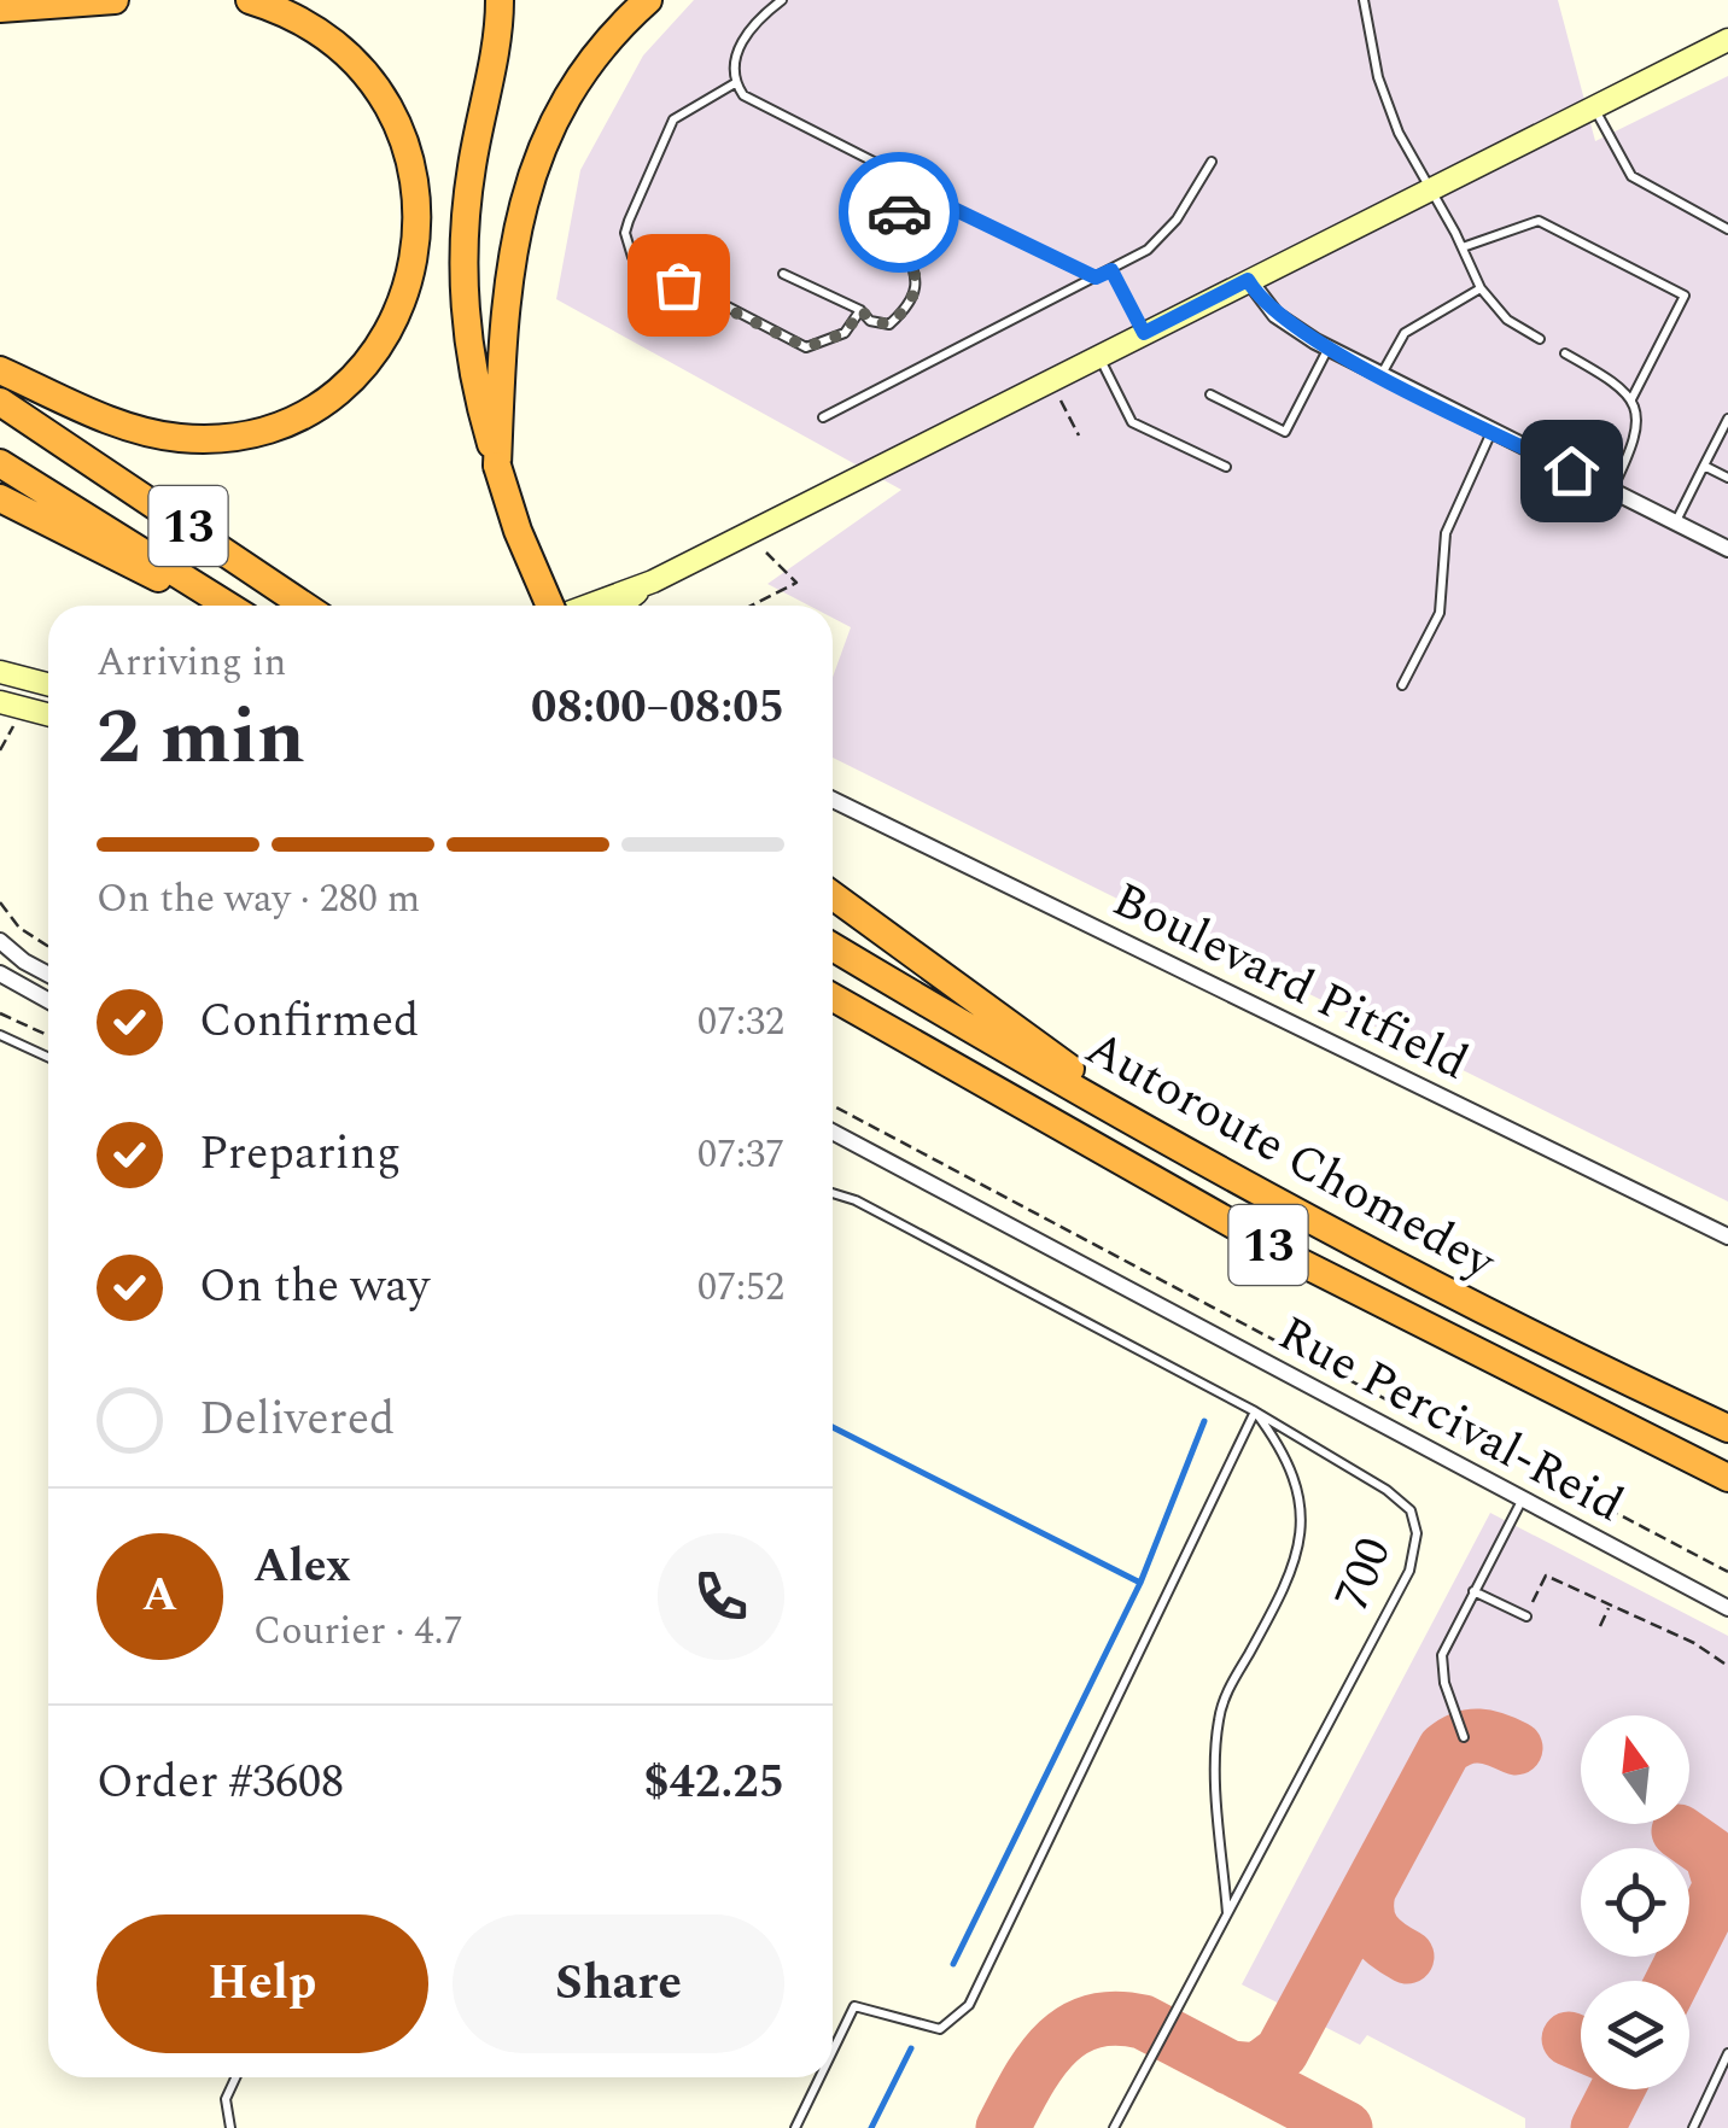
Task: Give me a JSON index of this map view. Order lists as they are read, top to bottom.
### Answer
{
  "streets": {
    "highway": ["13", "Autoroute Chomedey"],
    "street": ["Boulevard Pitfield", "Rue Percival-Reid"],
    "lane": ["700"]
  },
  "north": "top",
  "page": {
    "heading": ["2 min", "Arriving in", "08:00–08:05"],
    "panel": [
      "Alex",
      "Courier · 4.7",
      "Order #3608",
      "$42.25"
    ],
    "bar": "On the way · 280 m",
    "list": [
      ["Confirmed", "07:32"],
      ["Preparing", "07:37"],
      ["On the way", "07:52"],
      "Delivered"
    ],
    "round": "A",
    "buttons": ["Help", "Share"]
  }
}
